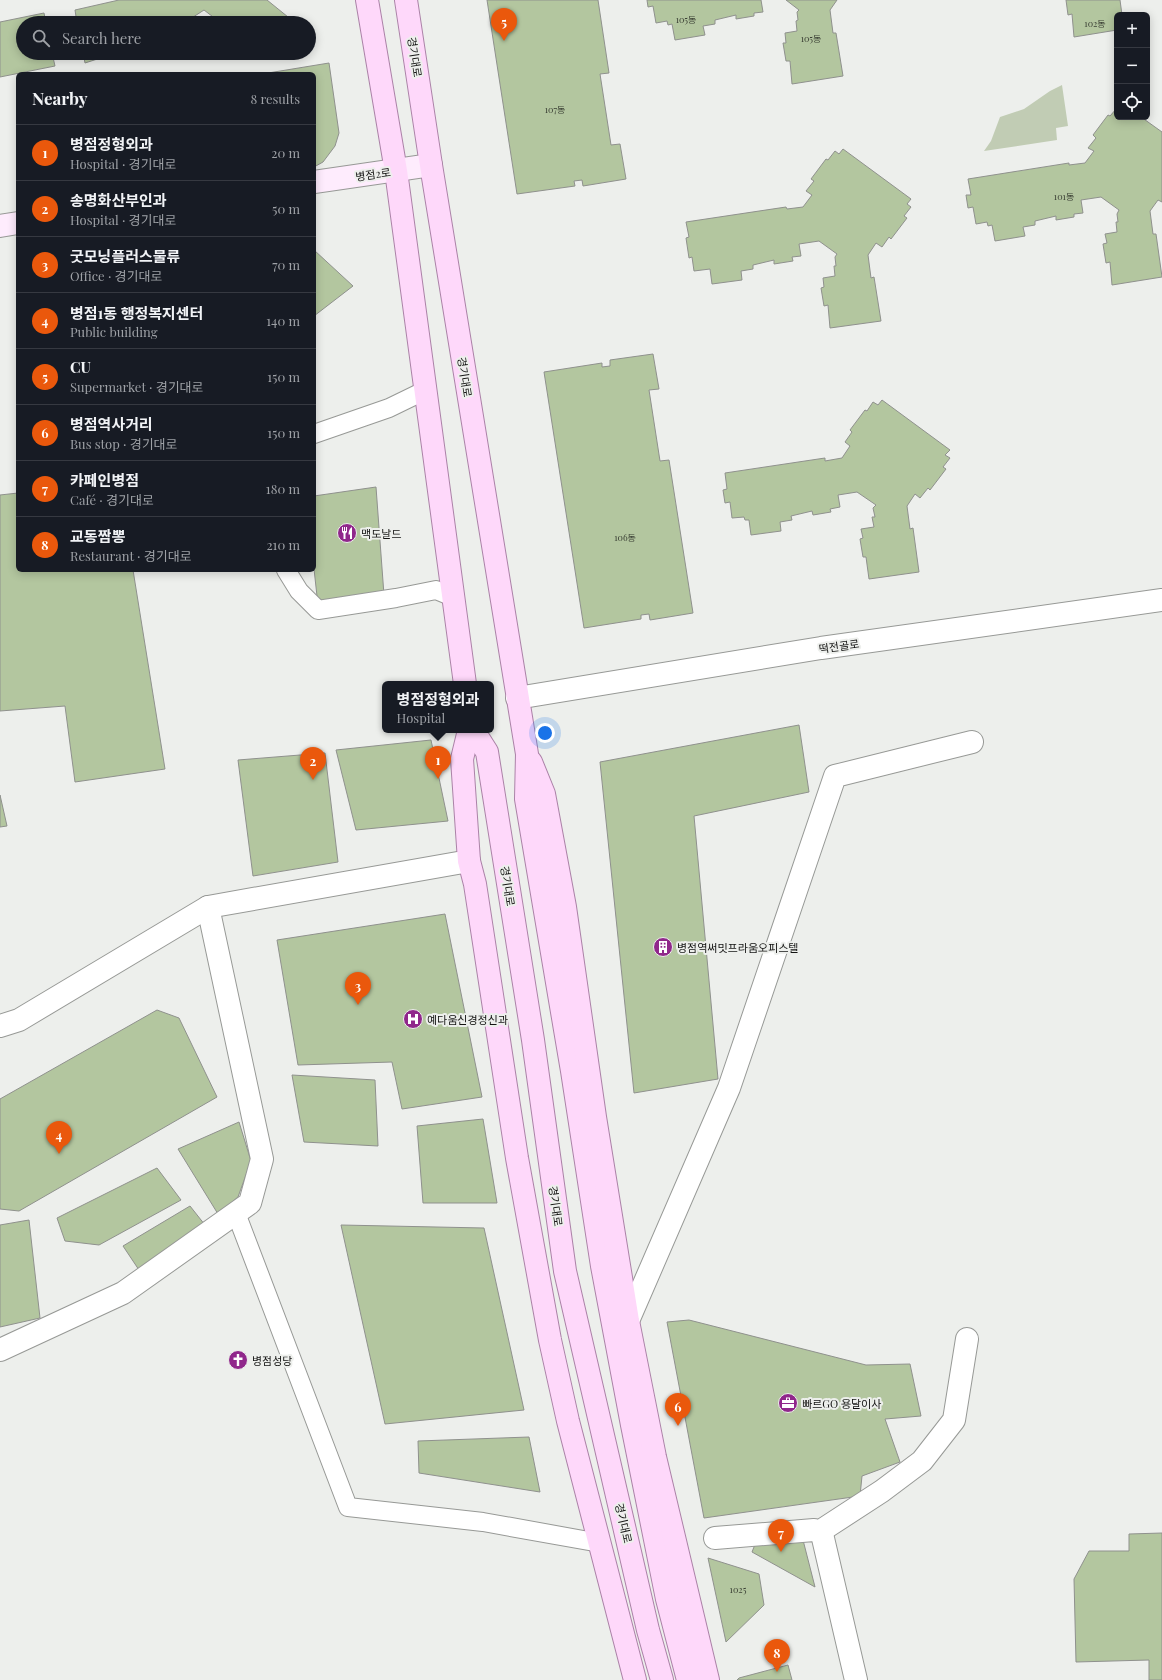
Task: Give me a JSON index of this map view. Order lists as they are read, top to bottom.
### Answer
{
  "streets": {
    "main road": ["경기대로"],
    "street": ["병점2로", "떡전골로"]
  },
  "crossings": [
    ["경기대로", "병점2로"],
    ["경기대로", "떡전골로"]
  ],
  "places": {
    "restaurant": ["맥도날드"],
    "building": ["병점역써밋프라움오피스텔"],
    "hospital": ["예다움신경정신과"],
    "church": ["병점성당"],
    "office": ["빠르GO 용달이사"]
  },
  "house_numbers": [
    "105동",
    "102동",
    "105동",
    "107동",
    "101동",
    "106동",
    "1025"
  ],
  "page": {
    "pins": [
      "5",
      "1",
      "2",
      "3",
      "4",
      "6",
      "7",
      "8"
    ],
    "map_buttons": ["+", "−"],
    "search": "Search here",
    "heading": ["Nearby", "8 results"],
    "list": [
      {
        "mark": "1",
        "name": "병점정형외과",
        "note": "Hospital · 경기대로",
        "value": "20 m"
      },
      {
        "mark": "2",
        "name": "송명화산부인과",
        "note": "Hospital · 경기대로",
        "value": "50 m"
      },
      {
        "mark": "3",
        "name": "굿모닝플러스물류",
        "note": "Office · 경기대로",
        "value": "70 m"
      },
      {
        "mark": "4",
        "name": "병점1동 행정복지센터",
        "note": "Public building",
        "value": "140 m"
      },
      {
        "mark": "5",
        "name": "CU",
        "note": "Supermarket · 경기대로",
        "value": "150 m"
      },
      {
        "mark": "6",
        "name": "병점역사거리",
        "note": "Bus stop · 경기대로",
        "value": "150 m"
      },
      {
        "mark": "7",
        "name": "카페인병점",
        "note": "Café · 경기대로",
        "value": "180 m"
      },
      {
        "mark": "8",
        "name": "교동짬뽕",
        "note": "Restaurant · 경기대로",
        "value": "210 m"
      }
    ],
    "popup": ["병점정형외과", "Hospital"]
  }
}
